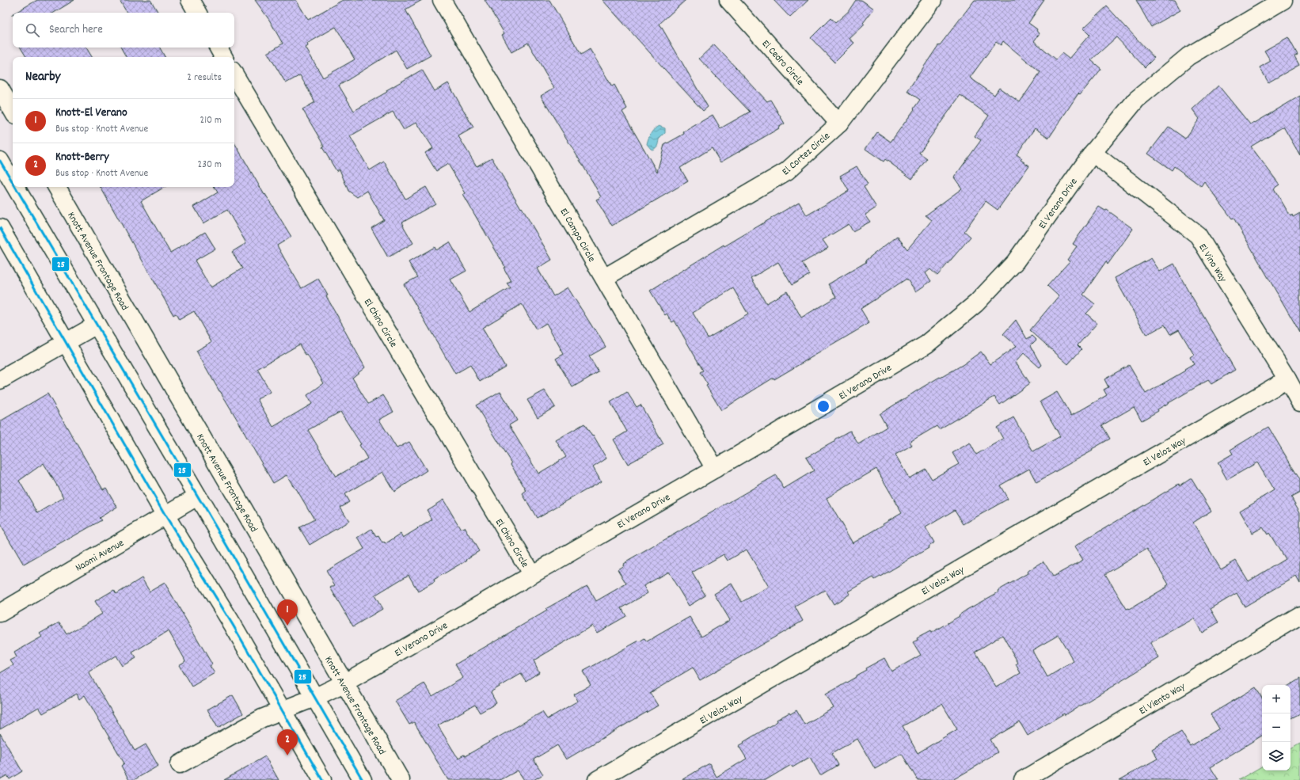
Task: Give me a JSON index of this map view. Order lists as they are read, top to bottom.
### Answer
{
  "streets": {
    "street": [
      "El Cedro Circle",
      "El Cortez Circle",
      "El Verano Drive",
      "El Campo Circle",
      "Knott Avenue Frontage Road",
      "El Vino Way",
      "El Chino Circle",
      "El Veloz Way",
      "Naomi Avenue",
      "El Viento Way"
    ]
  },
  "crossings": [
    ["El Cedro Circle", "El Cortez Circle"],
    ["El Cortez Circle", "El Campo Circle"],
    ["El Verano Drive", "El Campo Circle"],
    ["El Verano Drive", "Knott Avenue Frontage Road"],
    ["El Verano Drive", "El Vino Way"],
    ["El Verano Drive", "El Chino Circle"],
    ["El Vino Way", "El Veloz Way"]
  ],
  "lines": ["transit line 25"],
  "page": {
    "search": "Search here",
    "heading": ["Nearby", "2 results"],
    "list": [
      {
        "mark": "1",
        "name": "Knott-El Verano",
        "note": "Bus stop · Knott Avenue",
        "value": "210 m"
      },
      {
        "mark": "2",
        "name": "Knott-Berry",
        "note": "Bus stop · Knott Avenue",
        "value": "230 m"
      }
    ],
    "pins": ["1", "2"],
    "map_buttons": ["+", "−"]
  }
}
